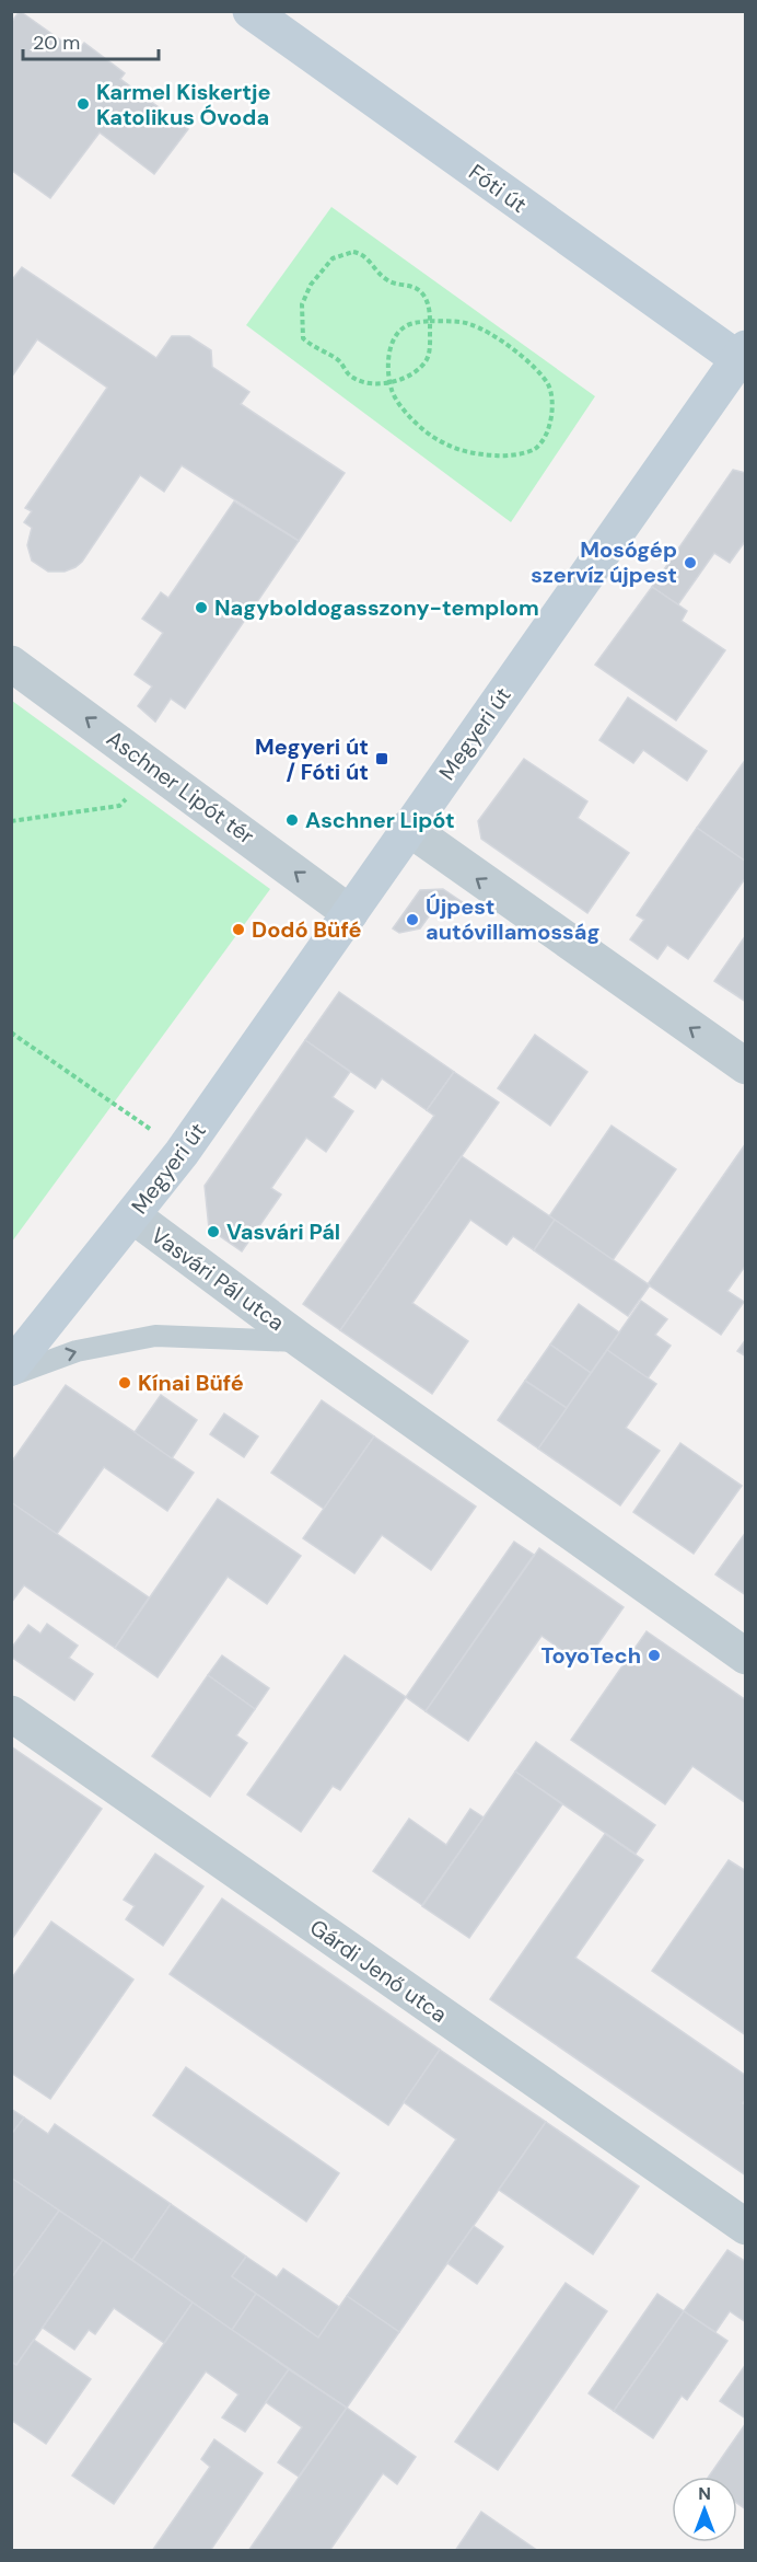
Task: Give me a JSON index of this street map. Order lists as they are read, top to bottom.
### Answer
{
  "streets": {
    "main road": ["Fóti út", "Megyeri út"],
    "street": ["Aschner Lipót tér", "Vasvári Pál utca", "Gárdi Jenő utca"]
  },
  "crossings": [
    ["Fóti út", "Megyeri út"],
    ["Megyeri út", "Aschner Lipót tér"],
    ["Megyeri út", "Vasvári Pál utca"]
  ],
  "one_way": ["Aschner Lipót tér"],
  "places": {
    "other": [
      "Karmel Kiskertje Katolikus Óvoda",
      "Mosógép szervíz újpest",
      "Nagyboldogasszony-templom",
      "Aschner Lipót",
      "Újpest autóvillamosság",
      "Dodó Büfé",
      "Vasvári Pál",
      "Kínai Büfé",
      "ToyoTech"
    ],
    "transit": ["Megyeri út / Fóti út"]
  },
  "scale_bar": "20 m",
  "north": "top"
}
